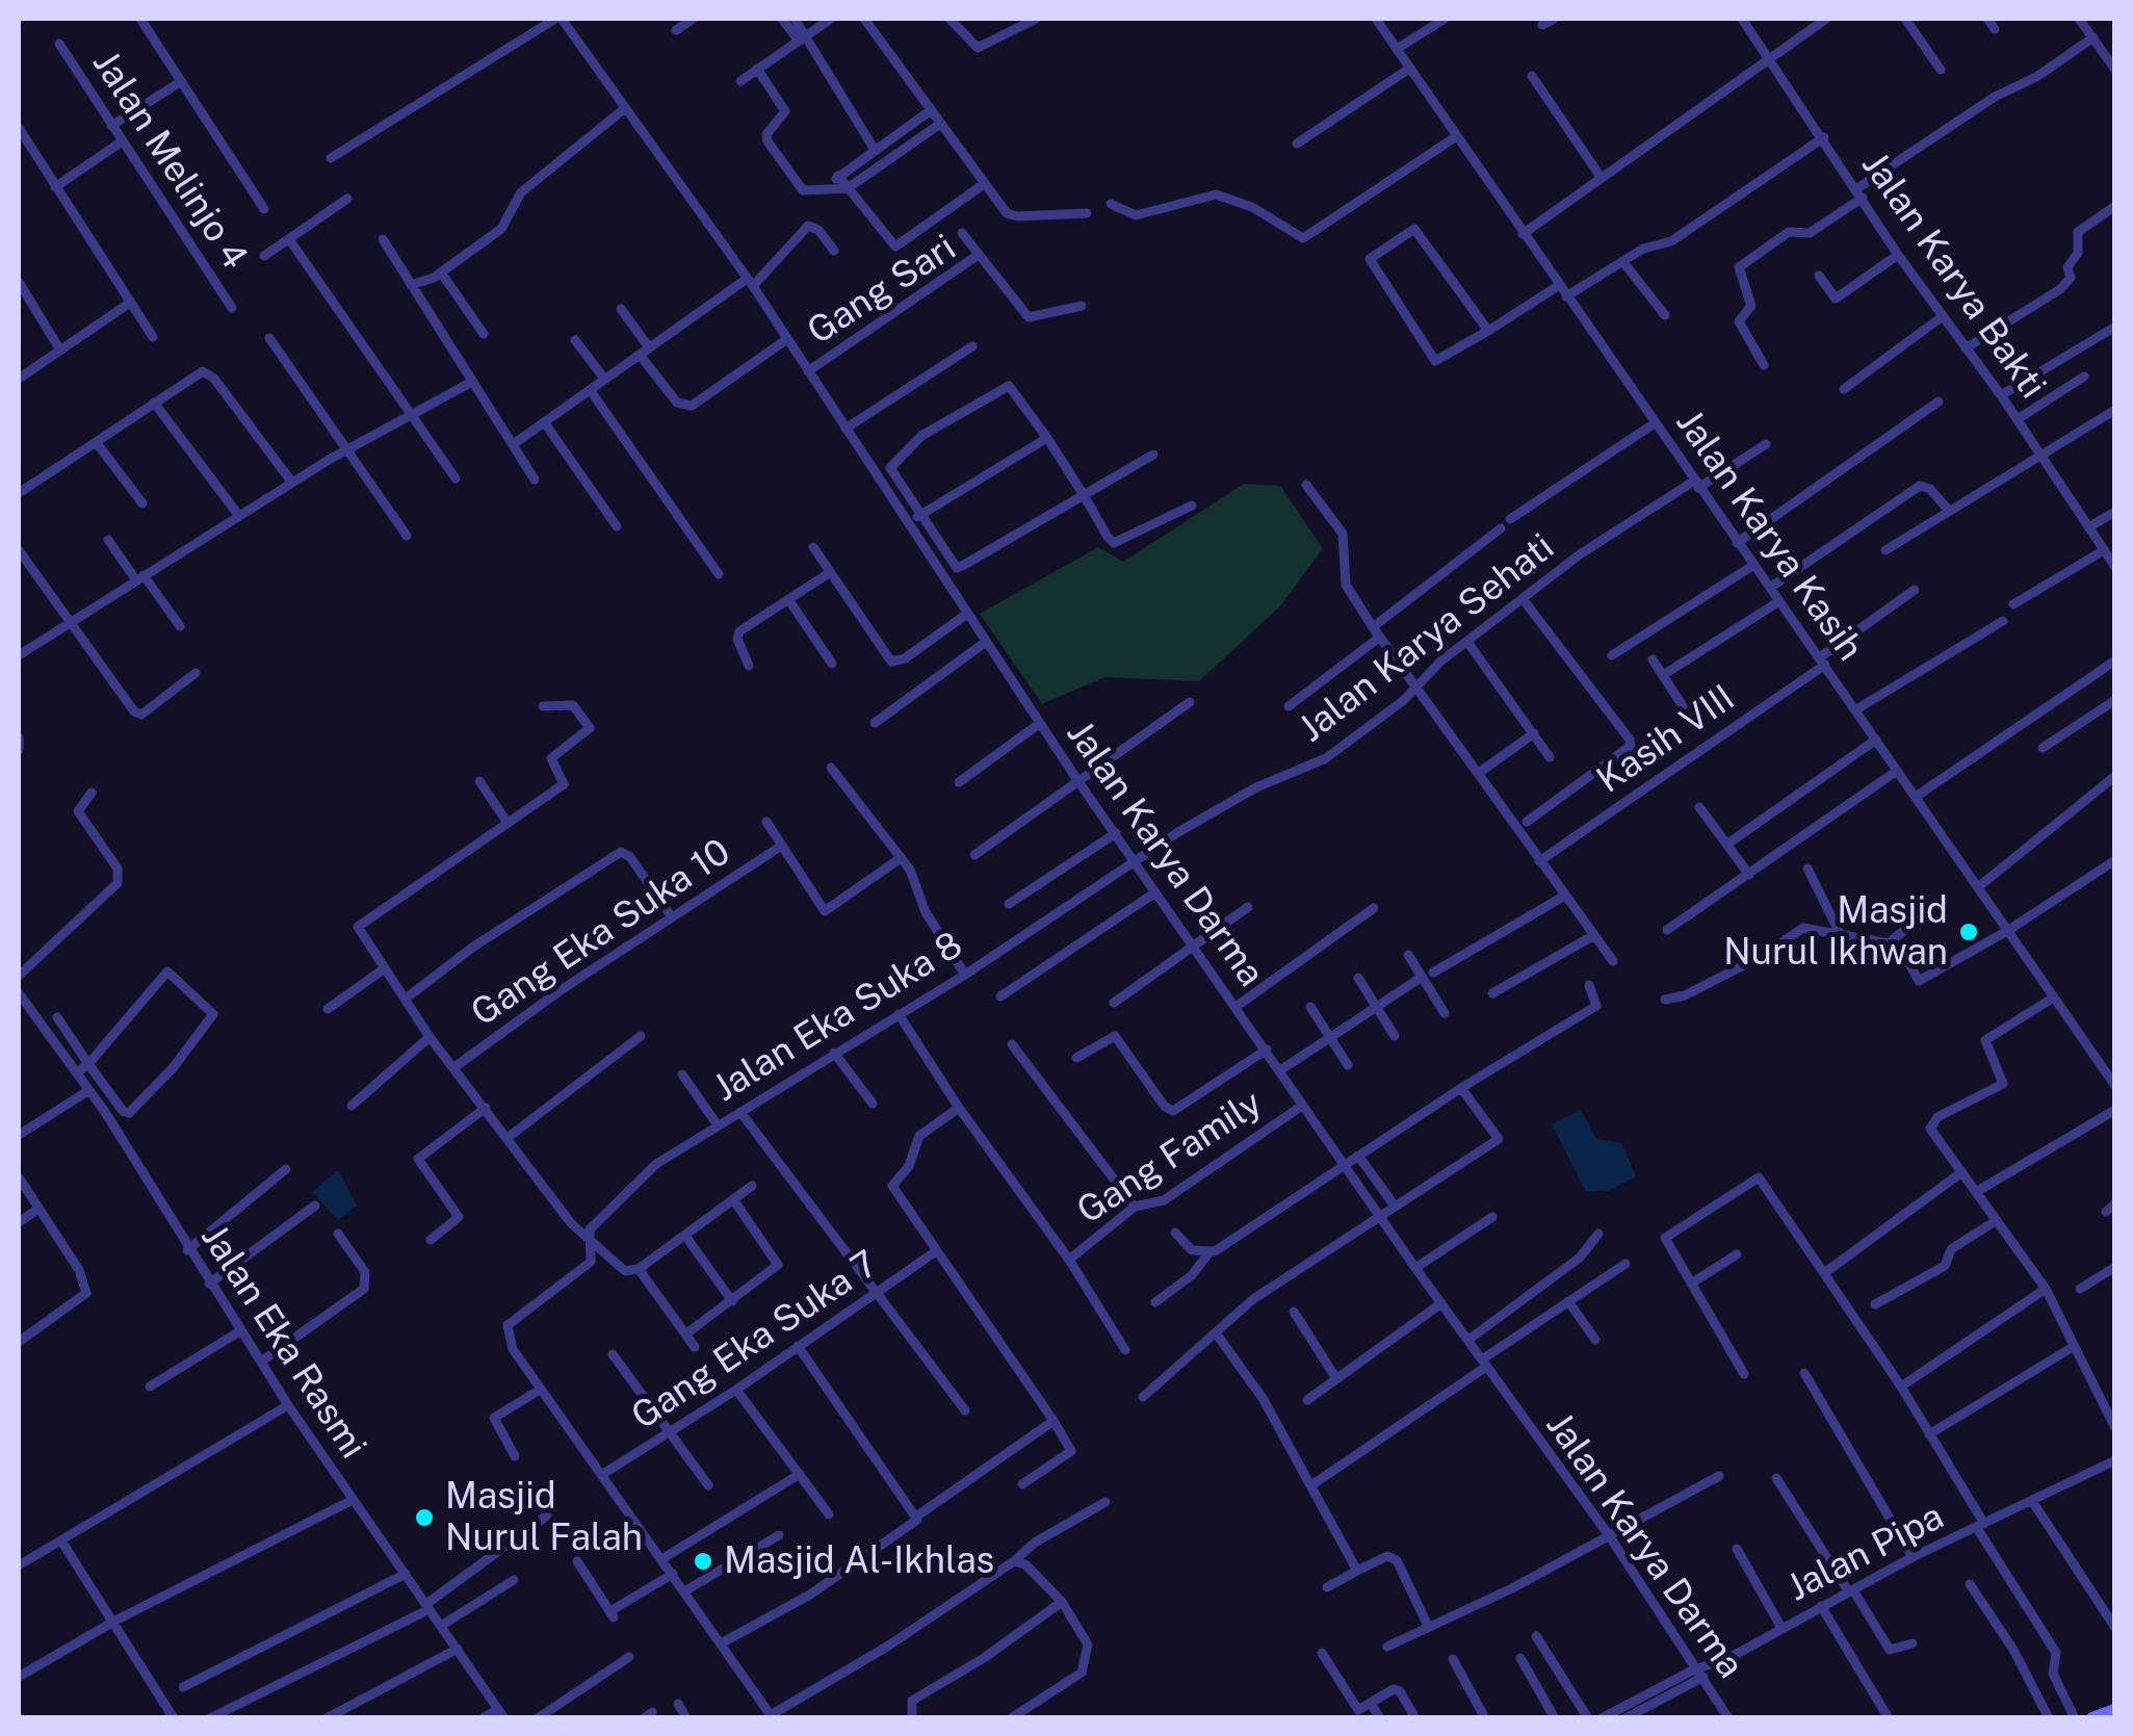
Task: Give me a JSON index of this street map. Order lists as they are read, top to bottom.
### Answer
{
  "streets": {
    "street": [
      "Jalan Melinjo 4",
      "Jalan Karya Bakti",
      "Gang Sari",
      "Jalan Karya Kasih",
      "Jalan Karya Sehati",
      "Kasih VIII",
      "Jalan Karya Darma",
      "Gang Eka Suka 10",
      "Jalan Eka Suka 8",
      "Gang Family",
      "Gang Eka Suka 7",
      "Jalan Eka Rasmi",
      "Jalan Pipa"
    ]
  },
  "crossings": [
    ["Gang Sari", "Jalan Karya Darma"],
    ["Jalan Karya Kasih", "Jalan Karya Sehati"],
    ["Jalan Karya Kasih", "Kasih VIII"],
    ["Jalan Karya Sehati", "Jalan Karya Darma"],
    ["Jalan Karya Sehati", "Jalan Eka Suka 8"],
    ["Jalan Karya Darma", "Jalan Eka Suka 8"],
    ["Jalan Karya Darma", "Gang Family"],
    ["Jalan Karya Darma", "Jalan Pipa"]
  ],
  "places": ["Masjid Nurul Ikhwan", "Masjid Nurul Falah", "Masjid Al-Ikhlas"]
}
